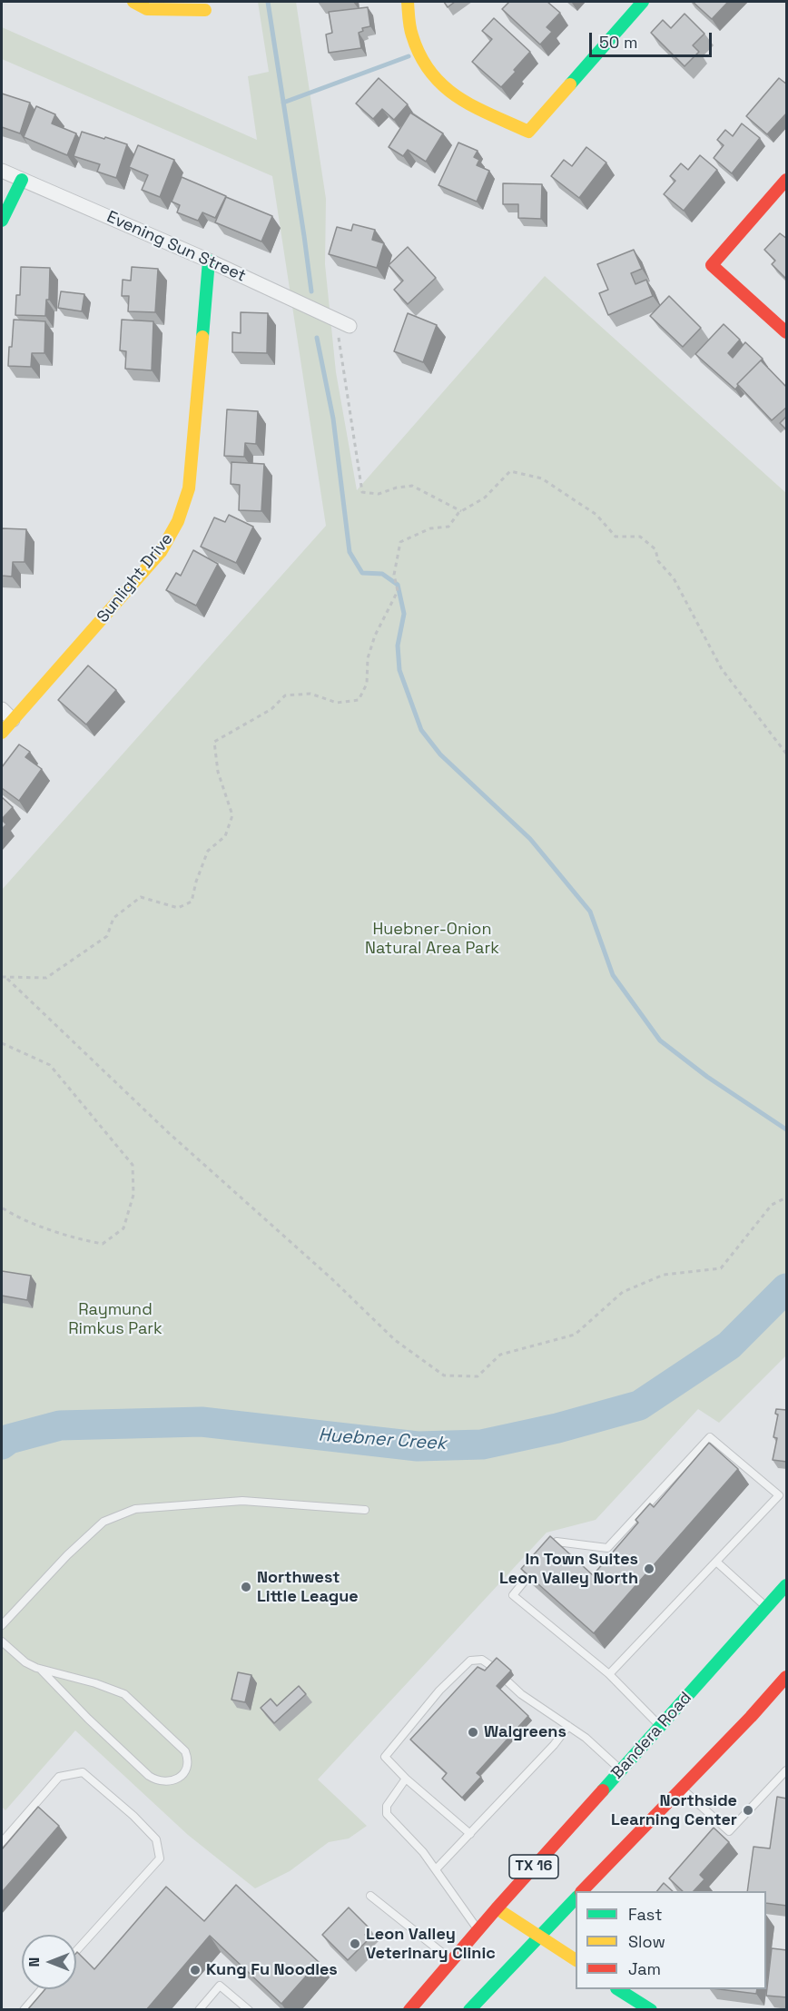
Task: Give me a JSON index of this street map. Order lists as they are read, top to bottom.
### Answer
{
  "streets": {
    "street": [
      "Evening Sun Street",
      "Sunlight Drive",
      "Bandera Road",
      "TX 16"
    ]
  },
  "crossings": [
    ["Evening Sun Street", "Sunlight Drive"]
  ],
  "water": ["Huebner Creek"],
  "parks": ["Huebner-Onion Natural Area Park", "Raymund Rimkus Park"],
  "places": [
    "In Town Suites Leon Valley North",
    "Northwest Little League",
    "Walgreens",
    "Northside Learning Center",
    "Leon Valley Veterinary Clinic",
    "Kung Fu Noodles"
  ],
  "legend": ["Fast", "Slow", "Jam"],
  "scale_bar": "50 m",
  "north": "left"
}
